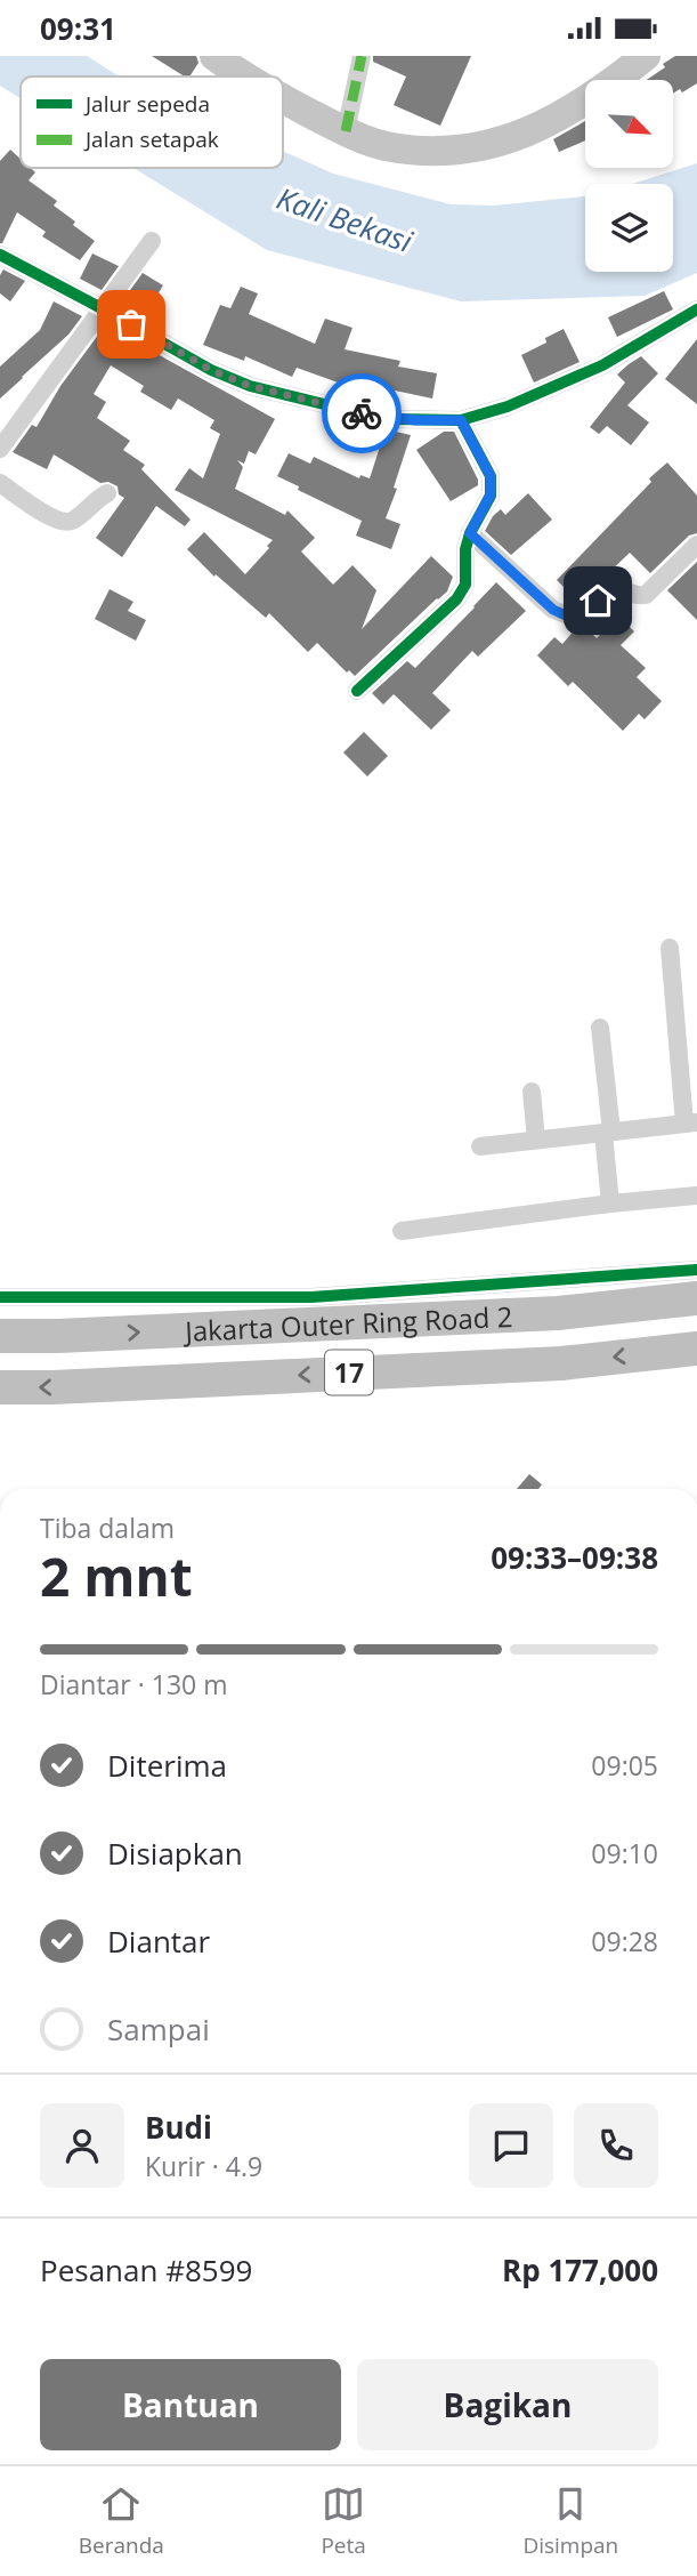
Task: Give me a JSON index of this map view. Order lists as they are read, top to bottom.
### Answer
{
  "streets": {
    "highway": ["Jakarta Outer Ring Road 2", "17"]
  },
  "water": ["Kali Bekasi"],
  "legend": ["Jalur sepeda", "Jalan setapak"],
  "north": "bottom right",
  "page": {
    "status": "09:31",
    "heading": ["2 mnt", "Tiba dalam", "09:33–09:38"],
    "panel": [
      "Budi",
      "Kurir · 4.9",
      "Pesanan #8599",
      "Rp 177,000"
    ],
    "bar": "Diantar · 130 m",
    "list": [
      ["Diterima", "09:05"],
      ["Disiapkan", "09:10"],
      ["Diantar", "09:28"],
      "Sampai"
    ],
    "buttons": ["Bantuan", "Bagikan"],
    "tabs": ["Beranda", "Peta", "Disimpan"]
  }
}
